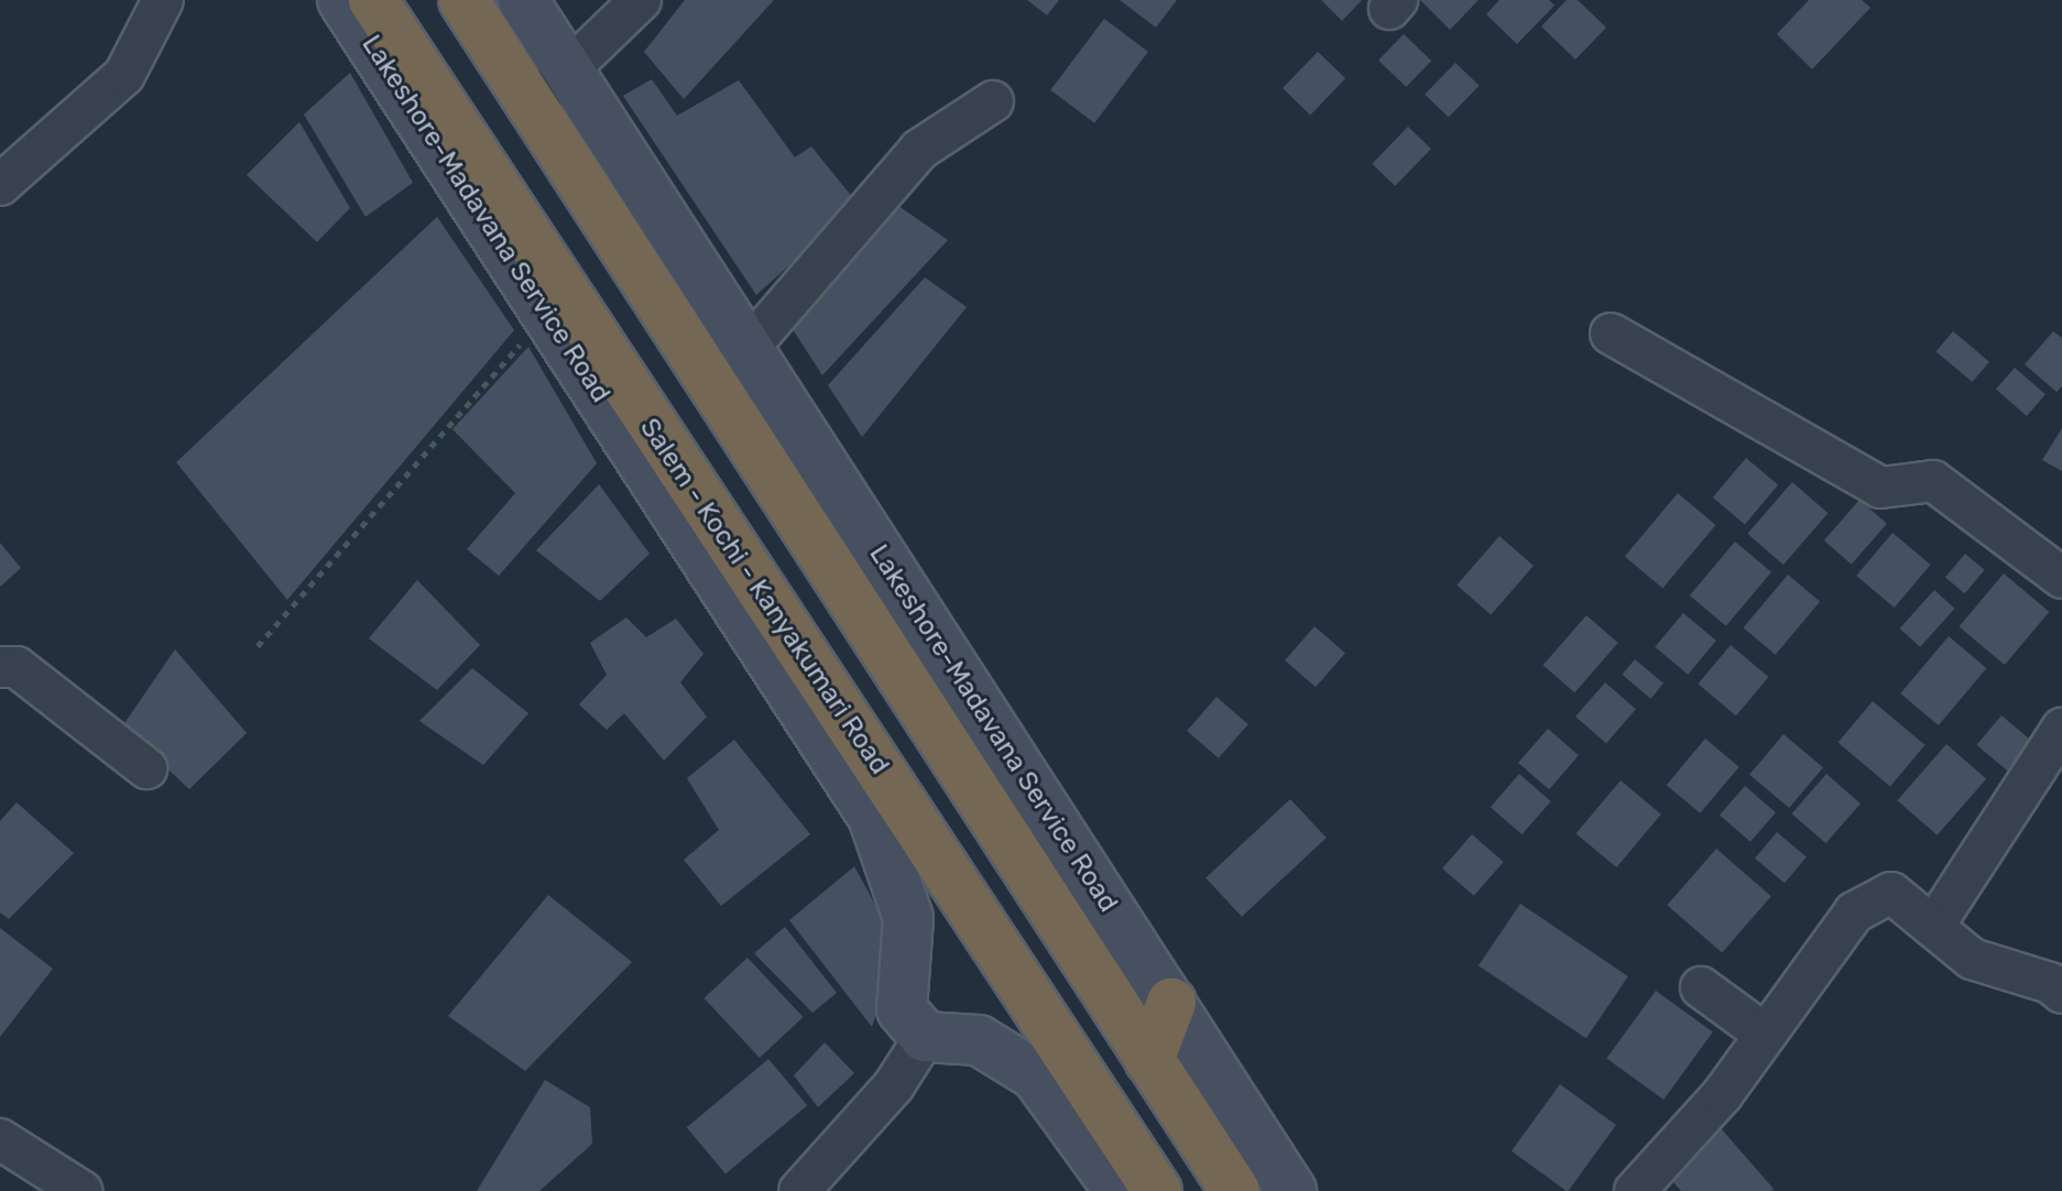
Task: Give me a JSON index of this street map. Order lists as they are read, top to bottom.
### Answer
{
  "streets": {
    "highway": ["Salem - Kochi - Kanyakumari Road"],
    "street": ["Lakeshore-Madavana Service Road"]
  }
}
